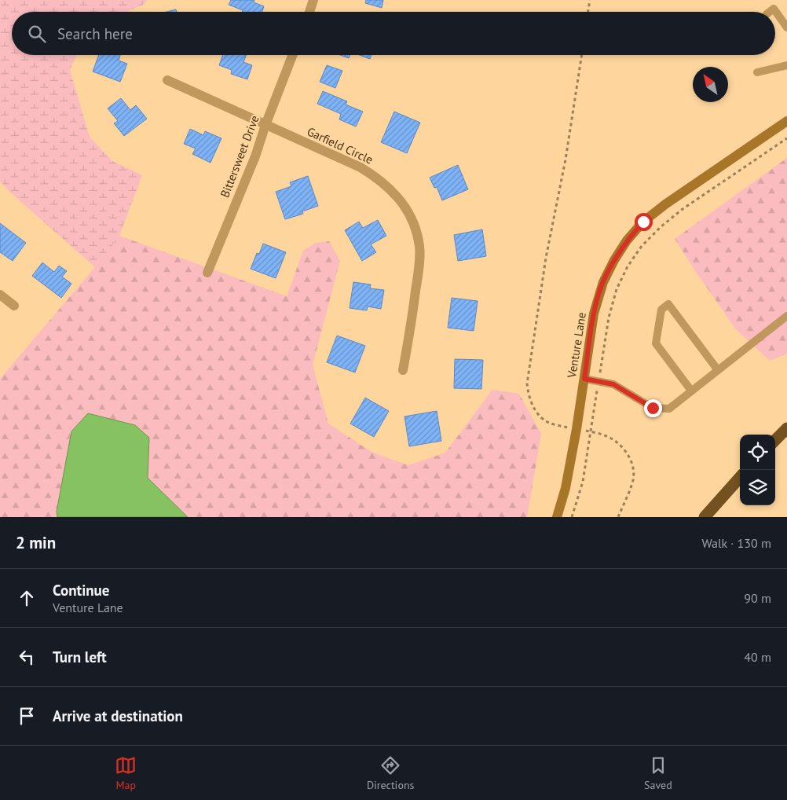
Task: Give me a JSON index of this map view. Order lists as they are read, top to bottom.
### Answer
{
  "streets": {
    "street": ["Garfield Circle", "Bittersweet Drive", "Venture Lane"]
  },
  "crossings": [
    ["Garfield Circle", "Bittersweet Drive"]
  ],
  "north": "top left",
  "page": {
    "search": "Search here",
    "heading": ["2 min", "Walk · 130 m"],
    "list": [
      ["Continue", "Venture Lane", "90 m"],
      ["Turn left", "40 m"],
      "Arrive at destination"
    ],
    "nav": ["Map", "Directions", "Saved"]
  }
}
